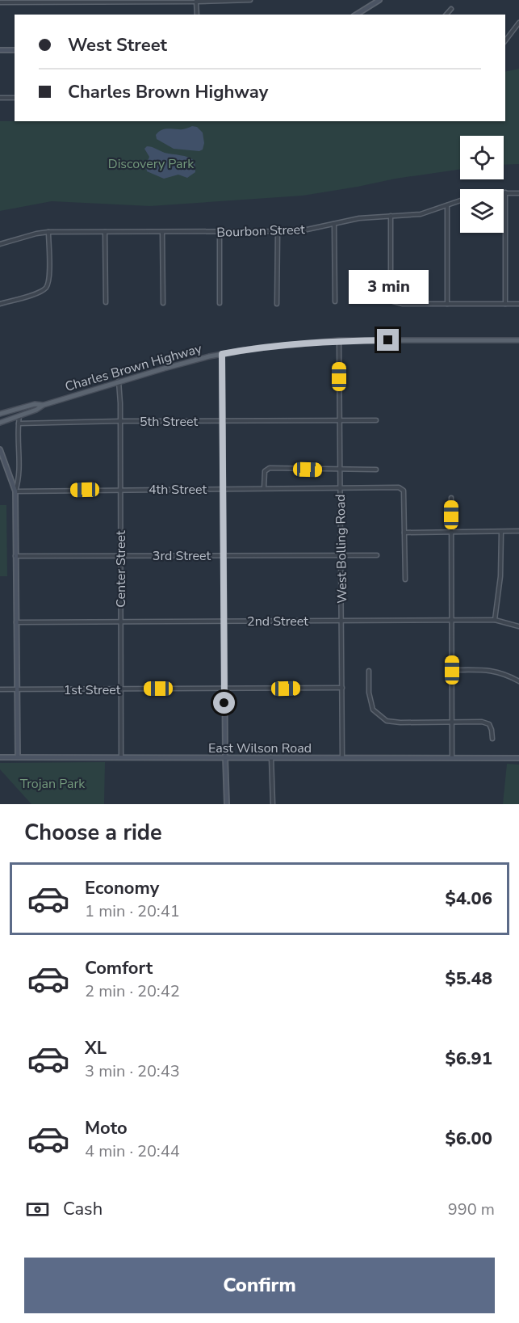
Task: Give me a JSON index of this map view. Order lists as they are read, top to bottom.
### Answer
{
  "streets": {
    "main road": ["Charles Brown Highway"],
    "street": [
      "Bourbon Street",
      "5th Street",
      "4th Street",
      "West Bolling Road",
      "3rd Street",
      "Center Street",
      "2nd Street",
      "1st Street",
      "East Wilson Road"
    ]
  },
  "crossings": [
    ["Charles Brown Highway", "West Bolling Road"],
    ["Charles Brown Highway", "Center Street"],
    ["5th Street", "West Bolling Road"],
    ["5th Street", "Center Street"],
    ["4th Street", "West Bolling Road"],
    ["4th Street", "Center Street"],
    ["West Bolling Road", "3rd Street"],
    ["West Bolling Road", "2nd Street"],
    ["West Bolling Road", "1st Street"],
    ["West Bolling Road", "East Wilson Road"],
    ["3rd Street", "Center Street"],
    ["Center Street", "2nd Street"],
    ["Center Street", "1st Street"],
    ["Center Street", "East Wilson Road"]
  ],
  "parks": ["Discovery Park", "Trojan Park"],
  "page": {
    "banner": ["West Street", "Charles Brown Highway"],
    "bubble": "3 min",
    "heading": "Choose a ride",
    "list": [
      {
        "name": "Economy",
        "note": "1 min · 20:41",
        "value": "$4.06"
      },
      {
        "name": "Comfort",
        "note": "2 min · 20:42",
        "value": "$5.48"
      },
      {
        "name": "XL",
        "note": "3 min · 20:43",
        "value": "$6.91"
      },
      {
        "name": "Moto",
        "note": "4 min · 20:44",
        "value": "$6.00"
      }
    ],
    "pay": ["Cash", "990 m"],
    "buttons": "Confirm"
  }
}
